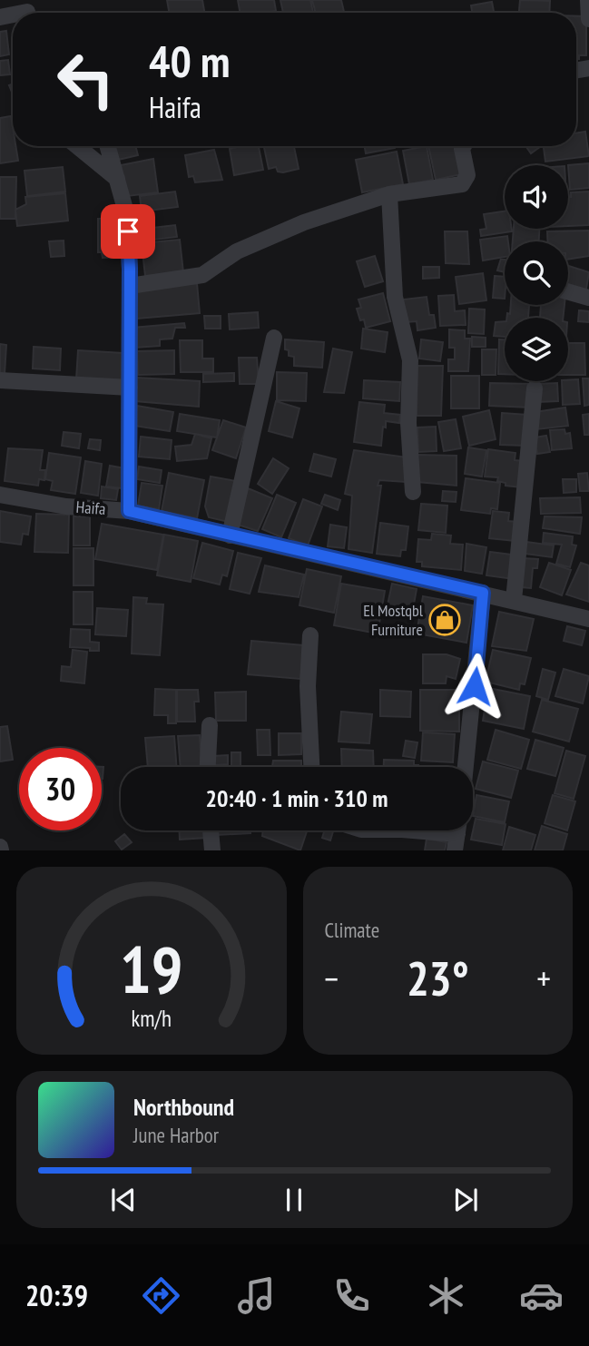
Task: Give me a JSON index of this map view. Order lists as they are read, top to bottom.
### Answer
{
  "streets": {
    "street": ["Haifa"]
  },
  "places": {
    "shop": ["El Mostqbl Furniture"]
  },
  "page": {
    "turn": ["40 m", "Haifa"],
    "limit": "30",
    "trip": "20:40 · 1 min · 310 m",
    "tile": "Climate",
    "heat": ["−", "23°", "+"],
    "song": ["Northbound", "June Harbor"],
    "tabs": "20:39",
    "gauge": ["19", "km/h"]
  }
}
